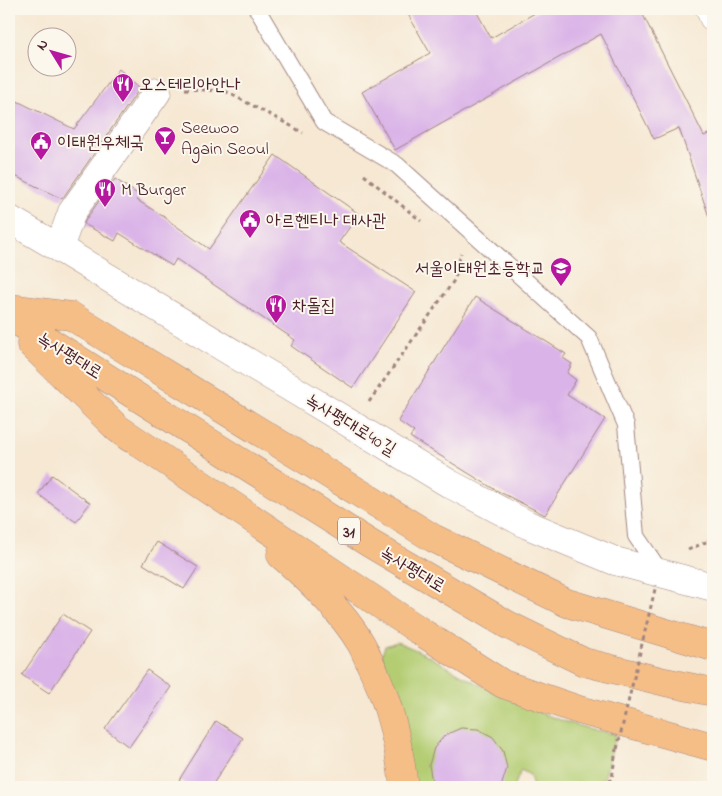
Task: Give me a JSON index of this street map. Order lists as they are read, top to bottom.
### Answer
{
  "streets": {
    "main road": ["녹사평대로", "31"],
    "street": ["녹사평대로40길"]
  },
  "places": {
    "restaurant": ["오스테리아안나", "M Burger", "차돌집"],
    "bar": ["Seewoo Again Seoul"],
    "public building": ["이태원우체국", "아르헨티나 대사관"],
    "school or university": ["서울이태원초등학교"]
  },
  "north": "top left"
}
